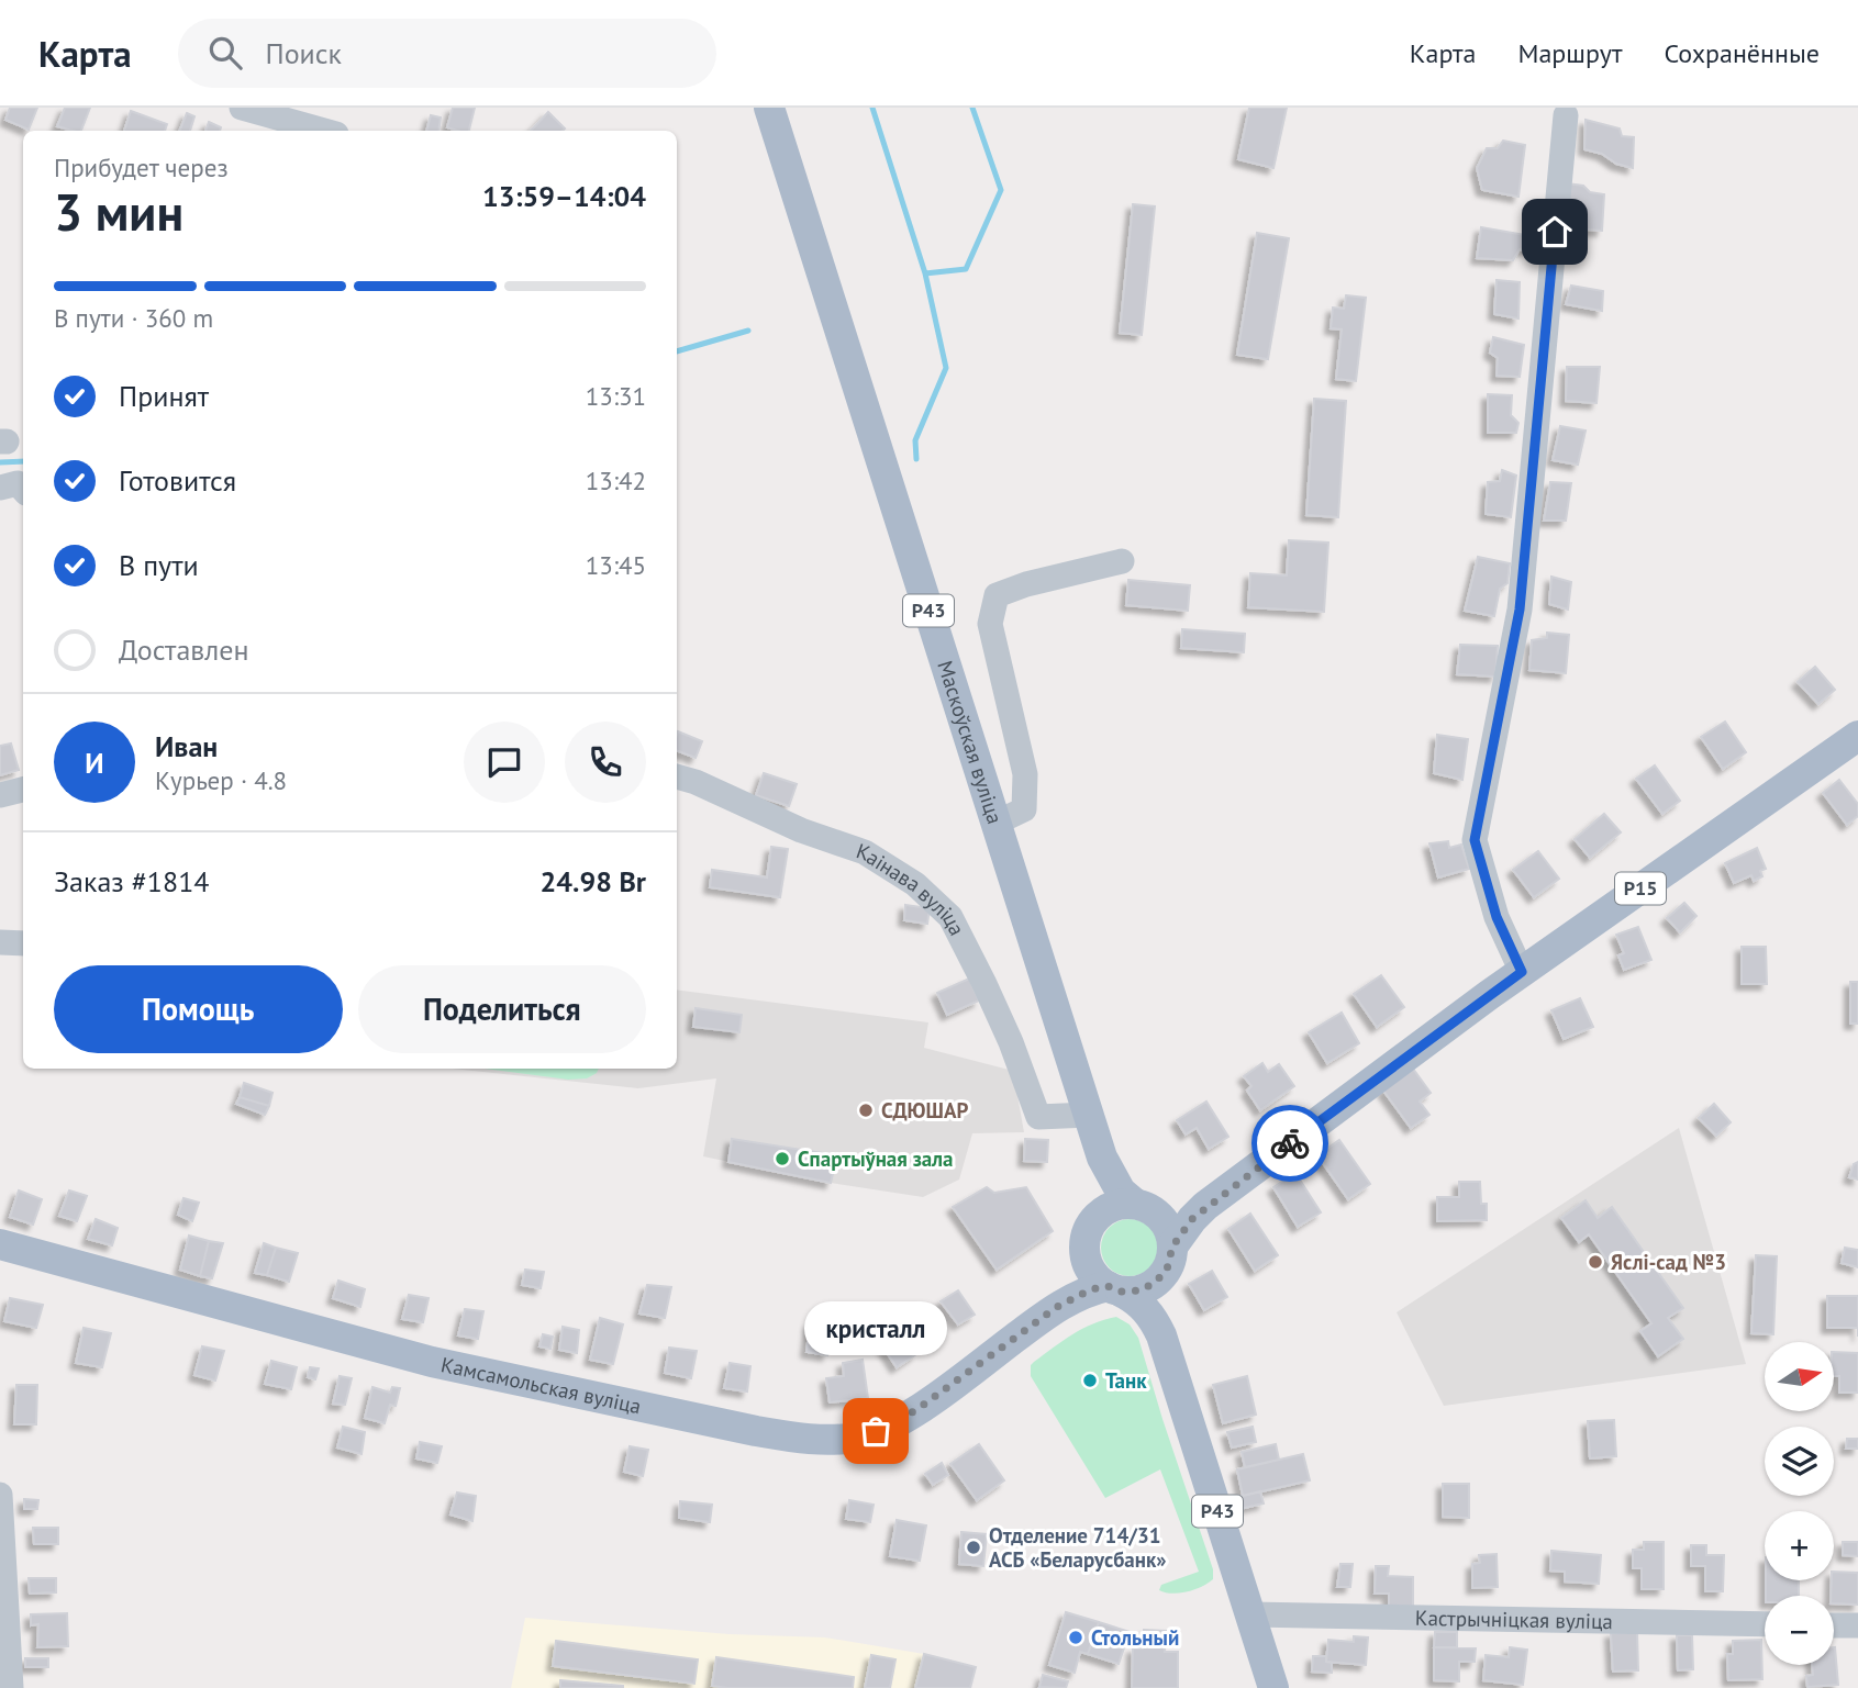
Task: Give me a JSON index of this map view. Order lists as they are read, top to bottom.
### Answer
{
  "streets": {
    "main road": [
      "Р43",
      "Маскоўская вуліца",
      "Р15",
      "Камсамольская вуліца"
    ],
    "street": ["Каінава вуліца", "Кастрычніцкая вуліца"]
  },
  "crossings": [
    ["Р43", "Маскоўская вуліца"],
    ["Р43", "Р15"],
    ["Р43", "Камсамольская вуліца"],
    ["Р43", "Кастрычніцкая вуліца"],
    ["Маскоўская вуліца", "Р15"],
    ["Маскоўская вуліца", "Каінава вуліца"],
    ["Маскоўская вуліца", "Камсамольская вуліца"],
    ["Р15", "Камсамольская вуліца"]
  ],
  "places": [
    "СДЮШАР",
    "Спартыўная зала",
    "Яслі-сад №3",
    "Танк",
    "кристалл",
    "Отделение 714/31 АСБ «Беларусбанк»",
    "Стольный"
  ],
  "north": "right",
  "page": {
    "header": "Карта",
    "search": "Поиск",
    "nav": ["Карта", "Маршрут", "Сохранённые"],
    "heading": ["3 мин", "Прибудет через", "13:59–14:04"],
    "panel": [
      "Иван",
      "Курьер · 4.8",
      "Заказ #1814",
      "24.98 Br"
    ],
    "bar": "В пути · 360 m",
    "list": [
      ["Принят", "13:31"],
      ["Готовится", "13:42"],
      ["В пути", "13:45"],
      "Доставлен"
    ],
    "round": "И",
    "buttons": ["Помощь", "Поделиться"],
    "bubble": "кристалл",
    "map_buttons": ["+", "−"]
  }
}
